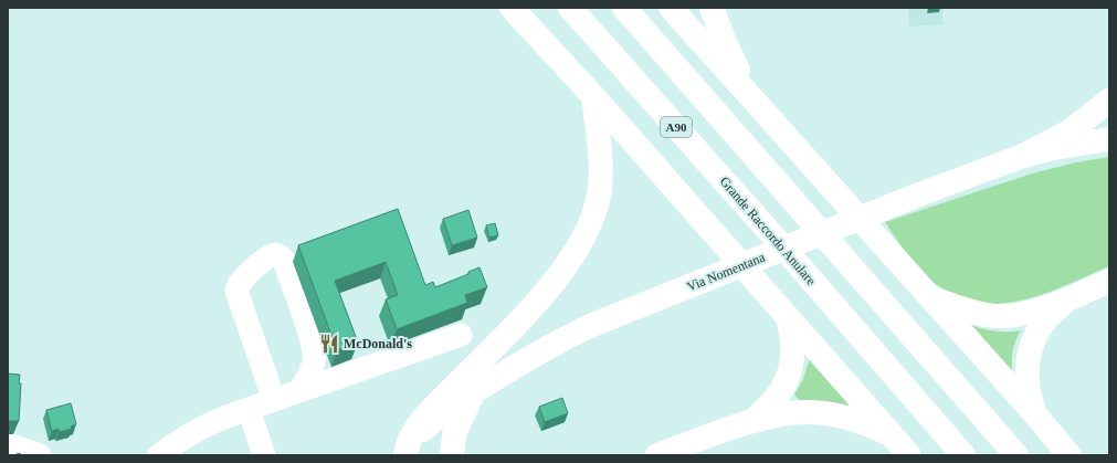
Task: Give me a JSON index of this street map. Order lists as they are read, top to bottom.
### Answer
{
  "streets": {
    "main road": ["A90", "Grande Raccordo Anulare", "Via Nomentana"]
  },
  "places": {
    "restaurant": ["McDonald's"]
  }
}
